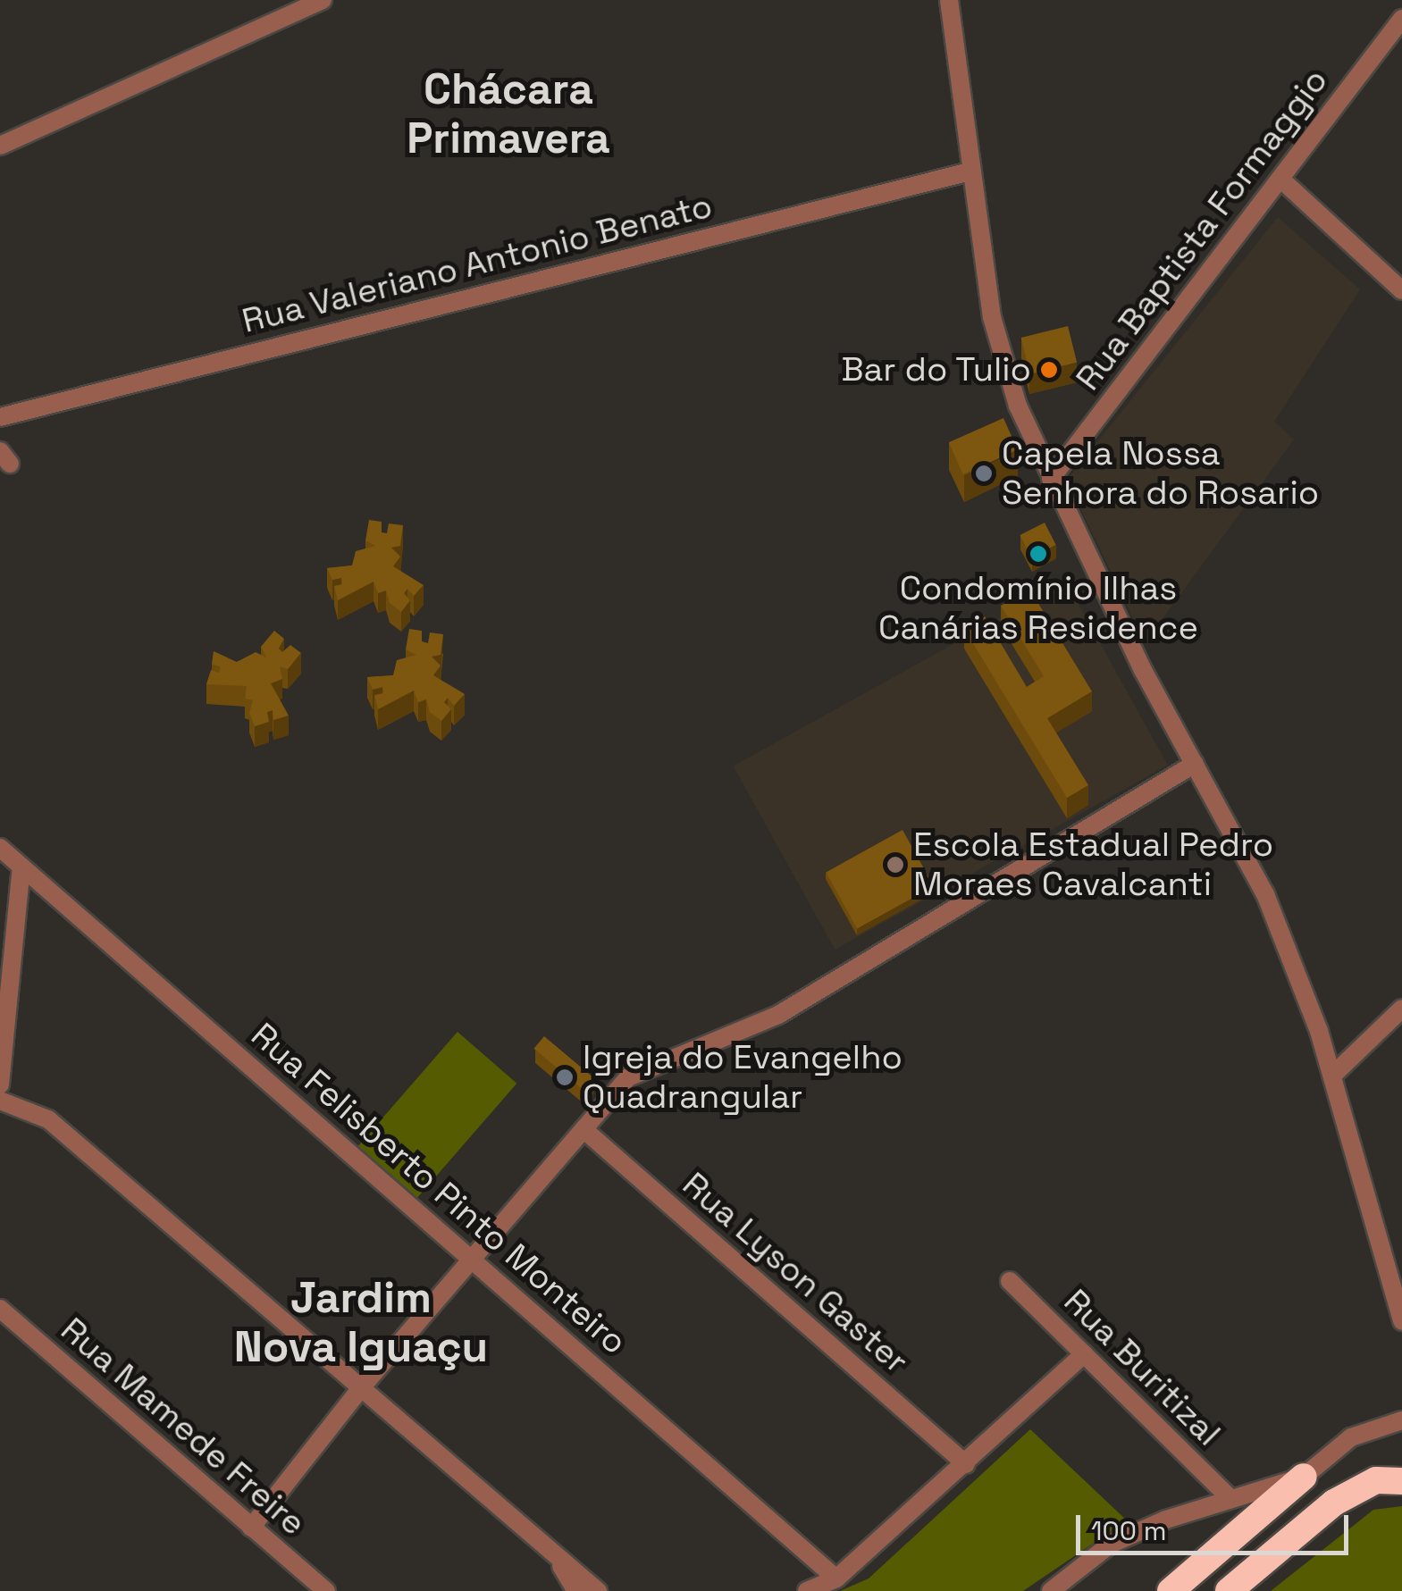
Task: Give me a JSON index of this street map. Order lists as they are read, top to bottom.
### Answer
{
  "streets": {
    "street": [
      "Rua Baptista Formaggio",
      "Rua Valeriano Antonio Benato",
      "Rua Felisberto Pinto Monteiro",
      "Rua Lyson Gaster",
      "Rua Buritizal",
      "Rua Mamede Freire"
    ]
  },
  "districts": ["Chácara Primavera", "Jardim Nova Iguaçu"],
  "places": [
    "Bar do Tulio",
    "Capela Nossa Senhora do Rosario",
    "Condomínio Ilhas Canárias Residence",
    "Escola Estadual Pedro Moraes Cavalcanti",
    "Igreja do Evangelho Quadrangular"
  ],
  "scale_bar": "100 m"
}
